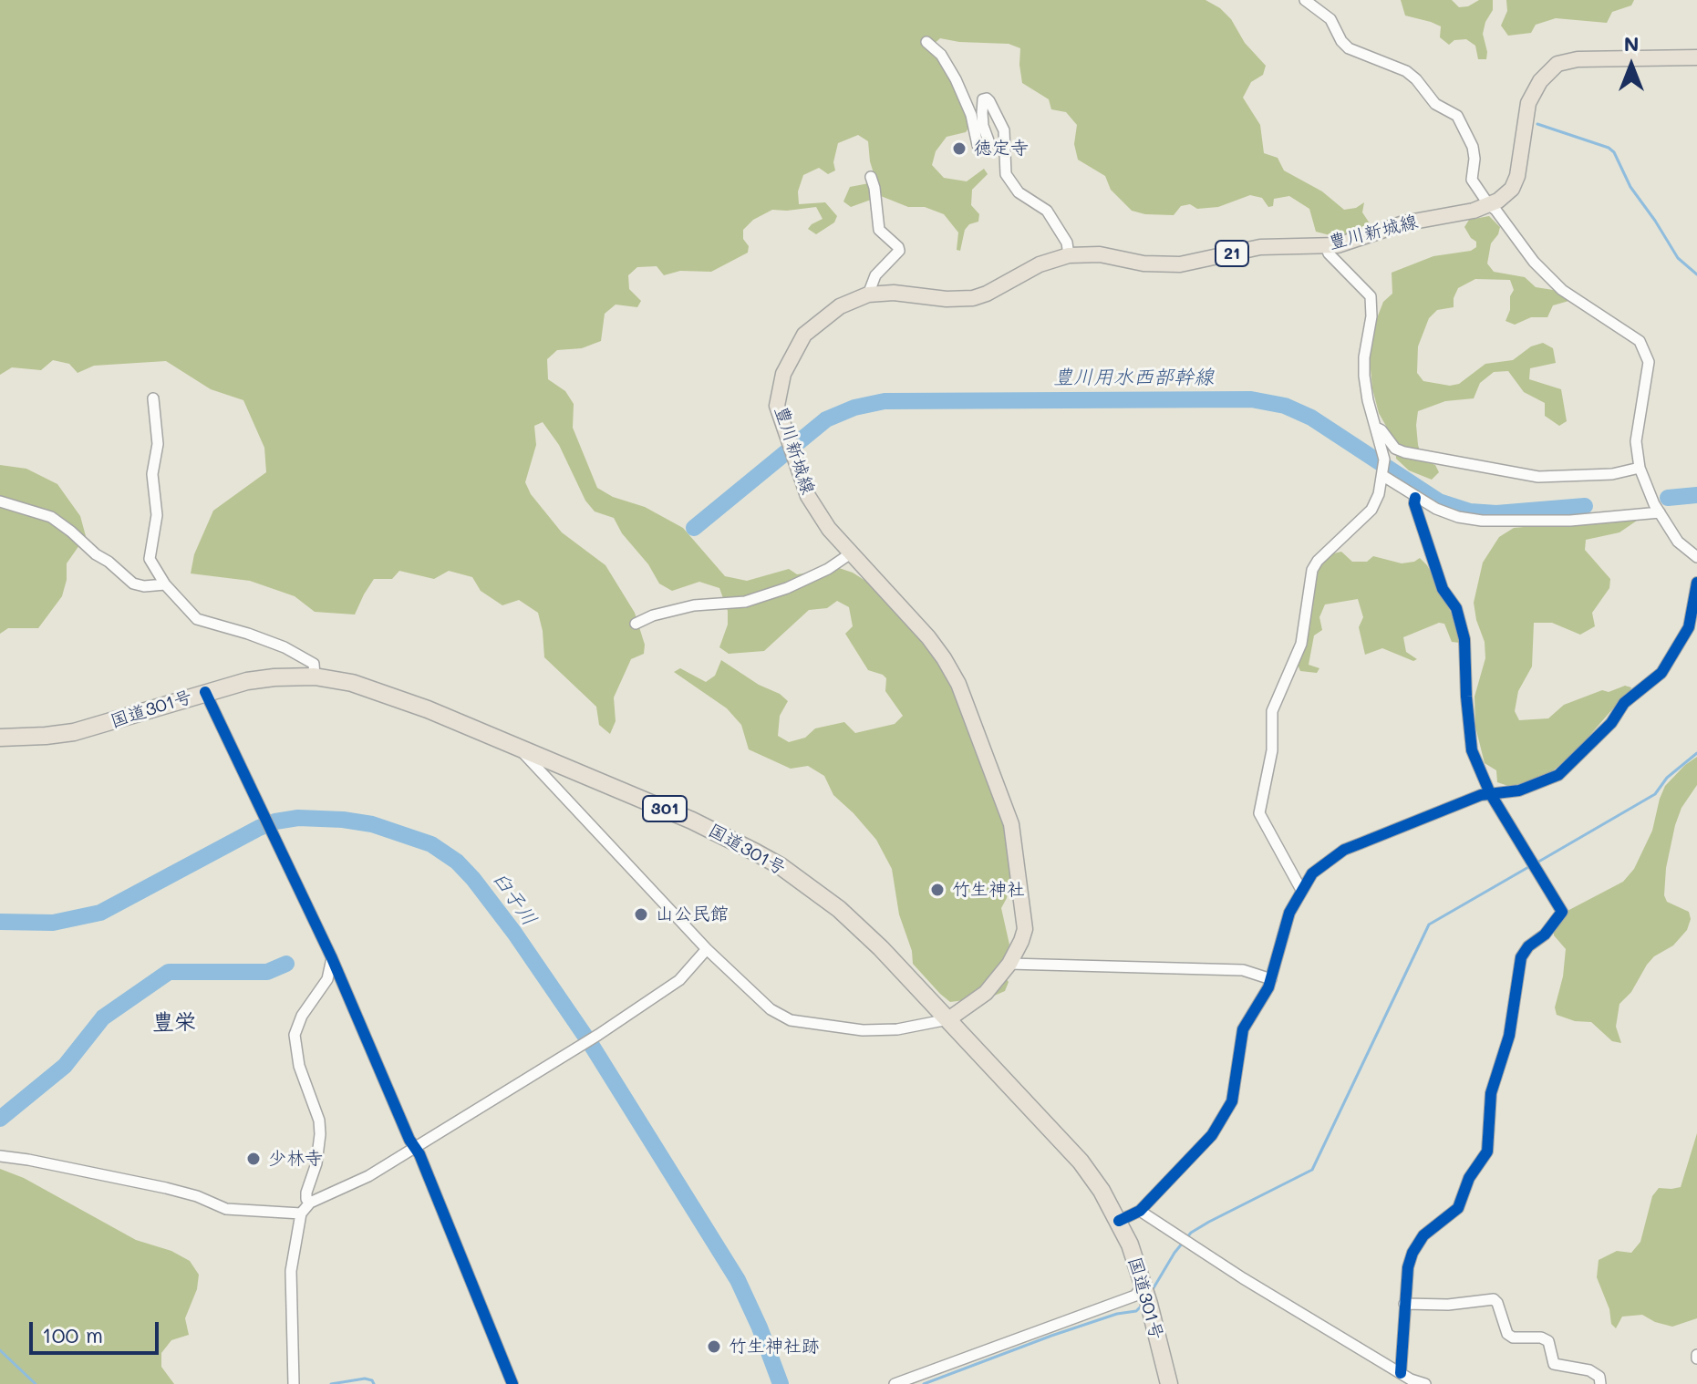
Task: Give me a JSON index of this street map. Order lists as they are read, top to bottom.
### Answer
{
  "streets": {
    "highway": ["国道301号", "301"],
    "main road": ["豊川新城線", "21"]
  },
  "crossings": [
    ["豊川新城線", "国道301号"]
  ],
  "districts": ["豊栄"],
  "water": ["豊川用水西部幹線", "臼子川"],
  "places": [
    "徳定寺",
    "竹生神社",
    "山公民館",
    "少林寺",
    "竹生神社跡"
  ],
  "scale_bar": "100 m",
  "north": "top"
}
